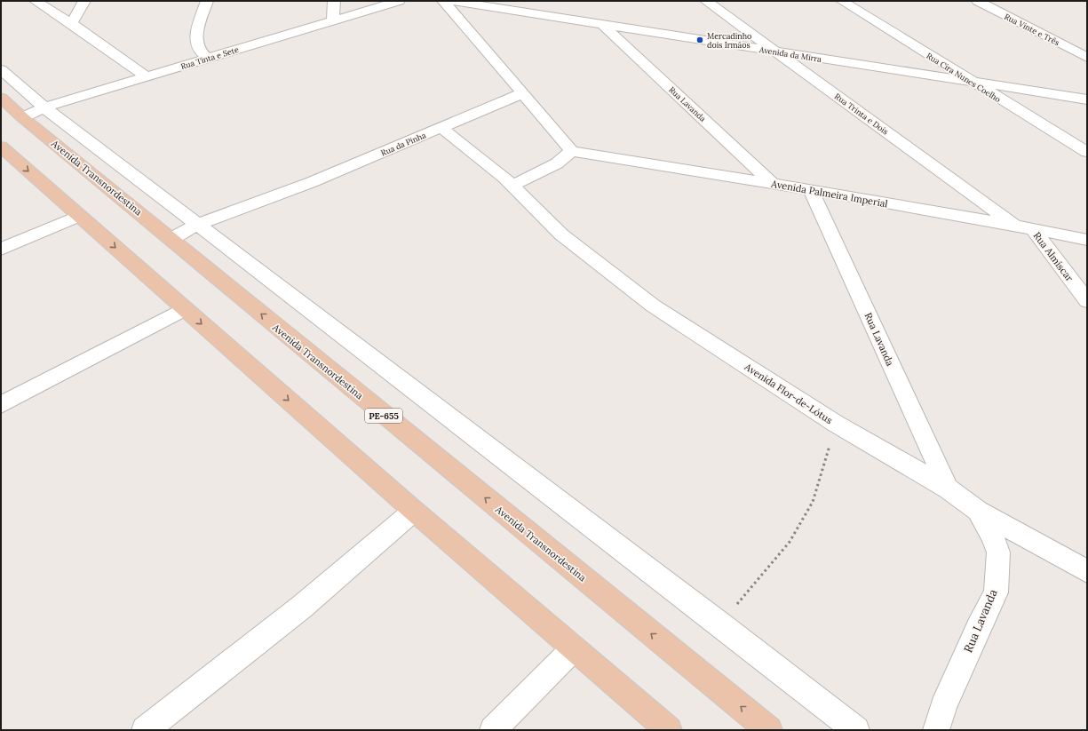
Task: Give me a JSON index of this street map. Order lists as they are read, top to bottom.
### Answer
{
  "streets": {
    "main road": ["Avenida Transnordestina", "PE-655"],
    "street": [
      "Rua Vinte e Três",
      "Avenida da Mirra",
      "Rua Tinta e Sete",
      "Rua Cira Nunes Coelho",
      "Rua Lavanda",
      "Rua Trinta e Dois",
      "Rua da Pinha",
      "Avenida Palmeira Imperial",
      "Rua Almíscar",
      "Avenida Flor-de-Lótus"
    ]
  },
  "crossings": [
    ["Avenida da Mirra", "Rua Cira Nunes Coelho"],
    ["Avenida da Mirra", "Rua Lavanda"],
    ["Avenida da Mirra", "Rua Trinta e Dois"],
    ["Rua Tinta e Sete", "Avenida Transnordestina"],
    ["Rua Lavanda", "Avenida Palmeira Imperial"],
    ["Rua Lavanda", "Avenida Flor-de-Lótus"],
    ["Rua Trinta e Dois", "Avenida Palmeira Imperial"],
    ["Rua Trinta e Dois", "Rua Almíscar"],
    ["Rua da Pinha", "Avenida Transnordestina"],
    ["Rua da Pinha", "Avenida Flor-de-Lótus"],
    ["Avenida Palmeira Imperial", "Rua Almíscar"]
  ],
  "places": ["Mercadinho dois Irmãos"]
}
